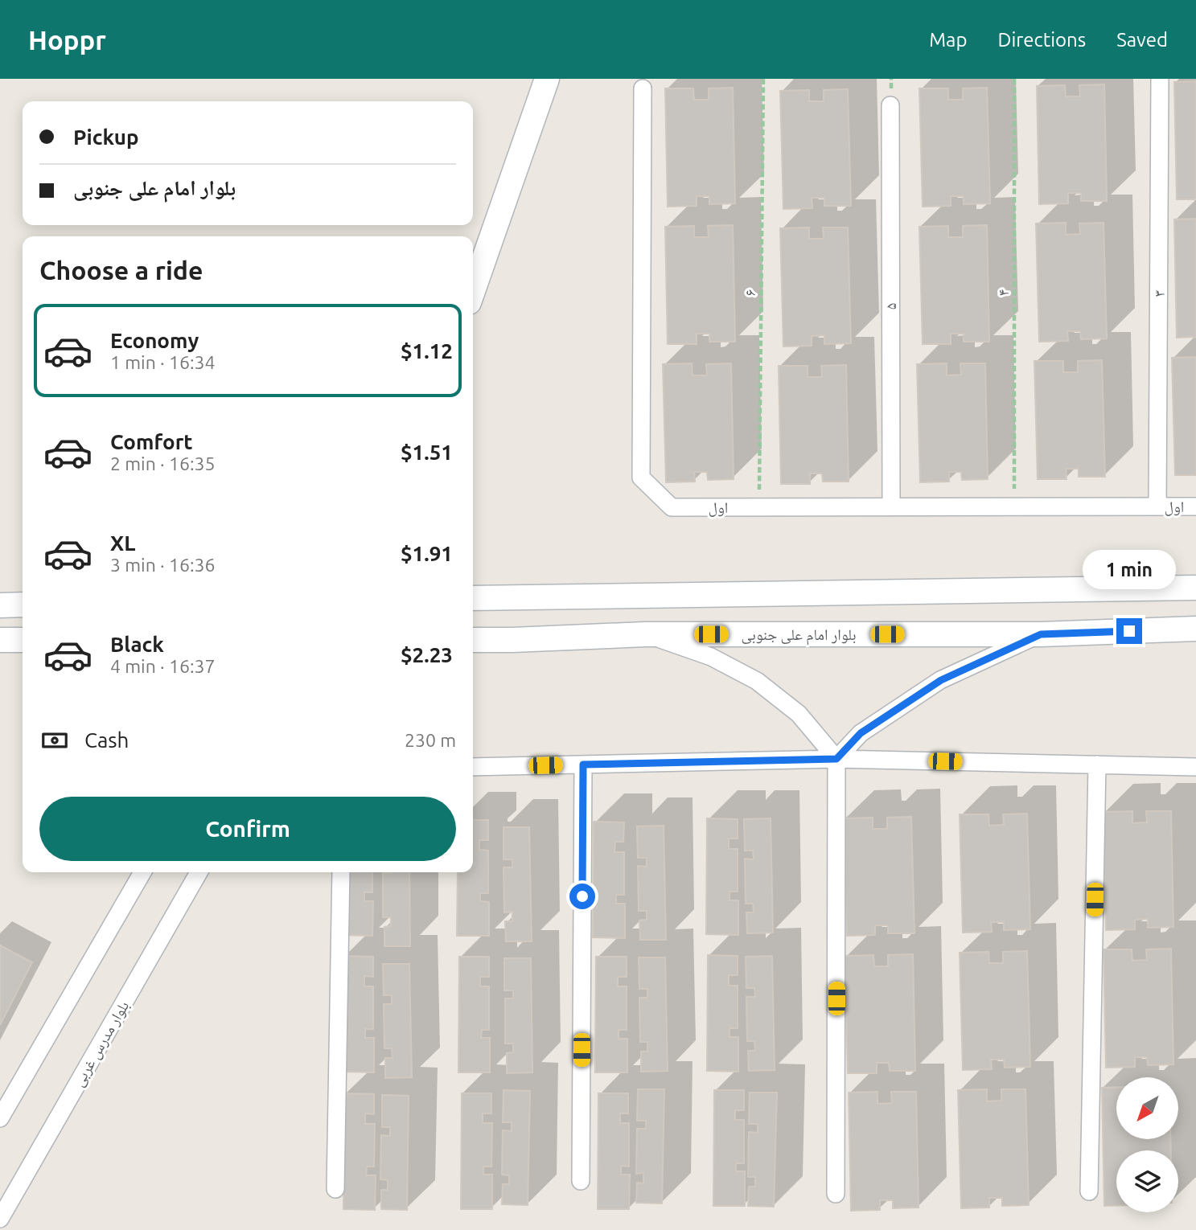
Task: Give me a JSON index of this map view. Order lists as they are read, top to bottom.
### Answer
{
  "streets": {
    "main road": ["بلوار امام علی جنوبی"],
    "street": [
      "۳",
      "۵",
      "اول",
      "بلوار مدرس غربی"
    ],
    "path": ["۶", "۴"]
  },
  "crossings": [
    ["۶", "اول"],
    ["۴", "اول"],
    ["۳", "اول"],
    ["۵", "اول"]
  ],
  "north": "bottom left",
  "page": {
    "header": "Hoppr",
    "nav": ["Map", "Directions", "Saved"],
    "banner": ["Pickup", "بلوار امام علی جنوبی"],
    "heading": "Choose a ride",
    "list": [
      {
        "name": "Economy",
        "note": "1 min · 16:34",
        "value": "$1.12"
      },
      {
        "name": "Comfort",
        "note": "2 min · 16:35",
        "value": "$1.51"
      },
      {
        "name": "XL",
        "note": "3 min · 16:36",
        "value": "$1.91"
      },
      {
        "name": "Black",
        "note": "4 min · 16:37",
        "value": "$2.23"
      }
    ],
    "bubble": "1 min",
    "pay": ["Cash", "230 m"],
    "buttons": "Confirm"
  }
}
